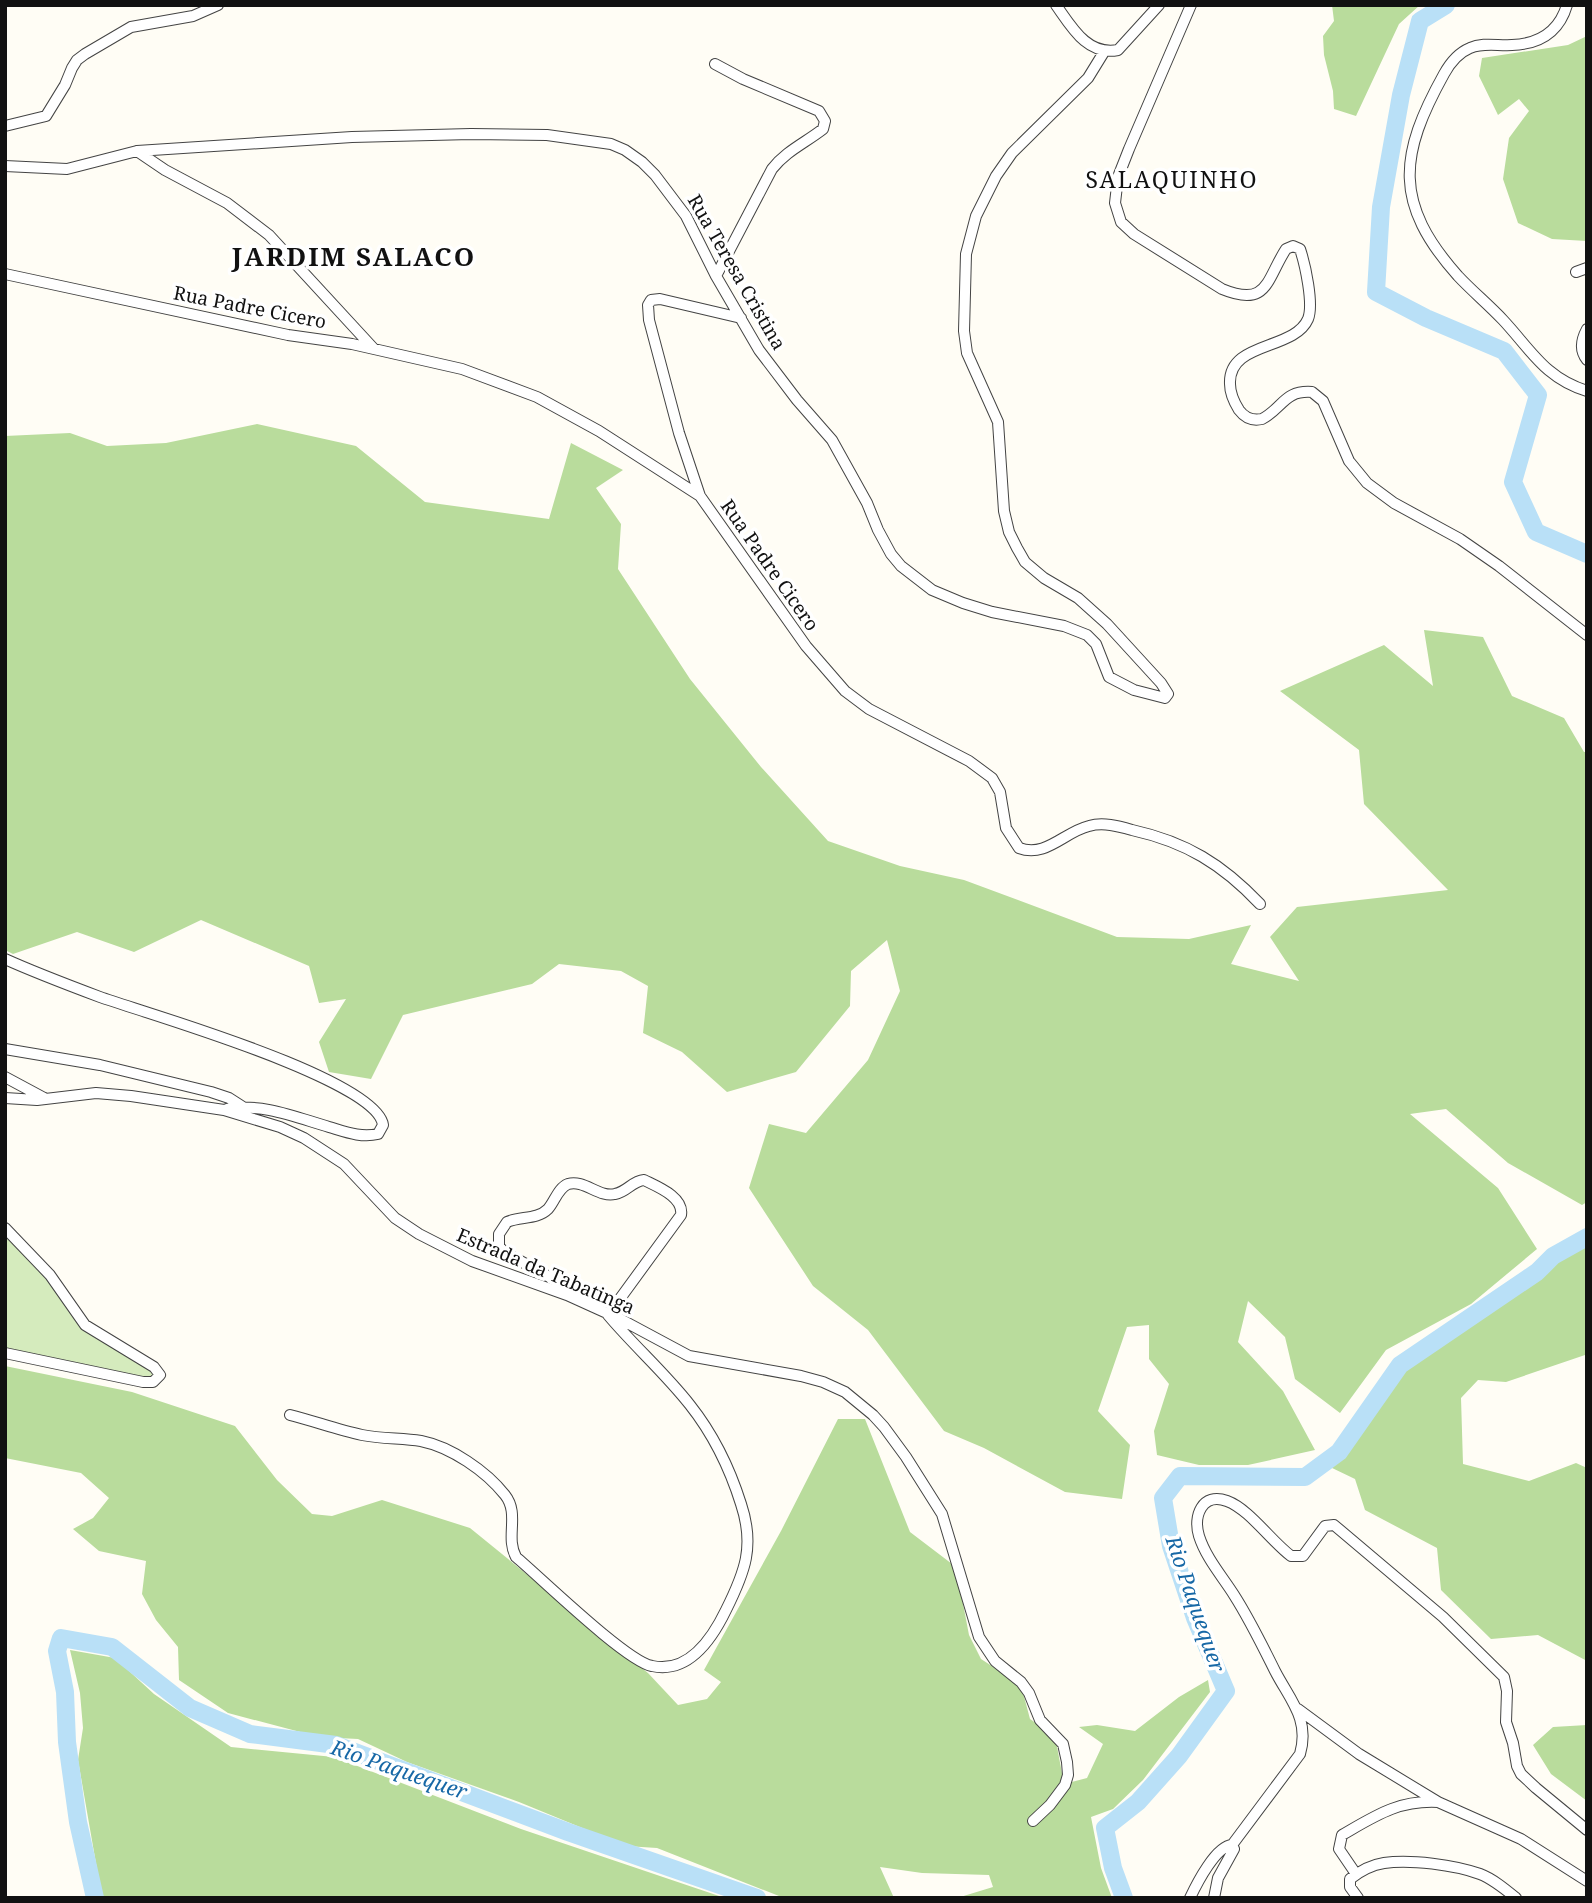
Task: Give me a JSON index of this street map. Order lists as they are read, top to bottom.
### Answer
{
  "streets": {
    "street": ["Rua Teresa Cristina", "Rua Padre Cicero", "Estrada da Tabatinga"]
  },
  "districts": ["SALAQUINHO", "JARDIM SALACO"],
  "water": ["Rio Paquequer"]
}
